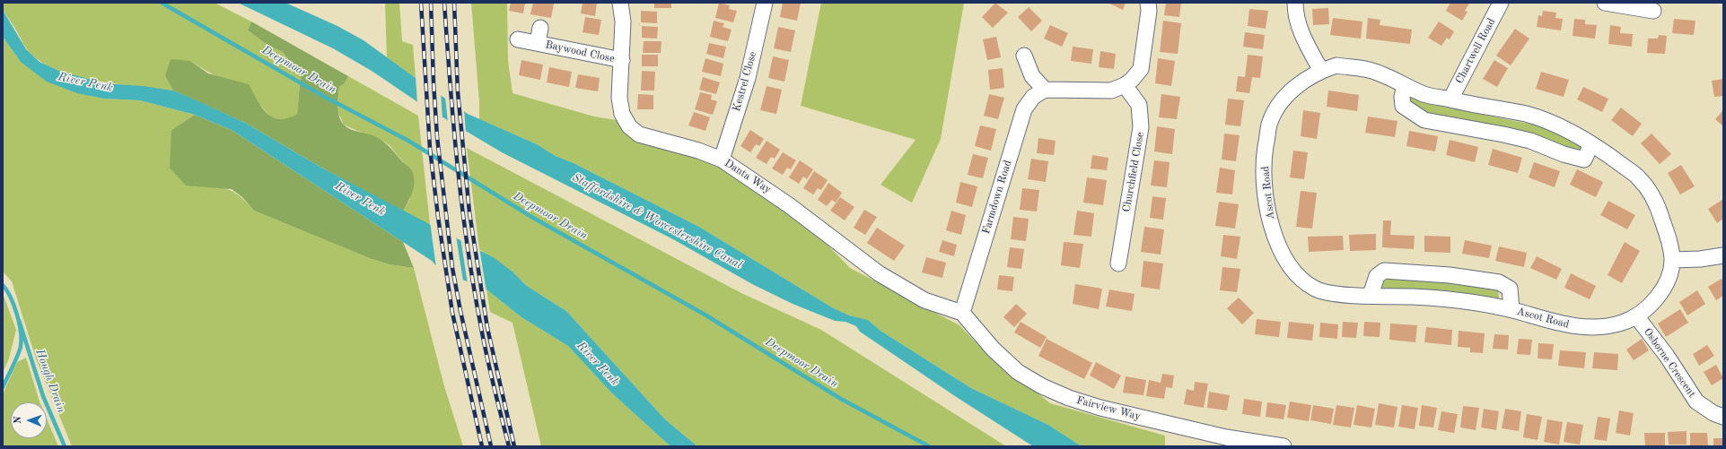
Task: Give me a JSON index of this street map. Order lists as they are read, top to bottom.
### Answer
{
  "streets": {
    "street": [
      "Chartwell Road",
      "Baywood Close",
      "Kestrel Close",
      "Churchfield Close",
      "Danta Way",
      "Ascot Road",
      "Farmdown Road",
      "Osborne Crescent",
      "Fairview Way"
    ]
  },
  "crossings": [
    ["Chartwell Road", "Ascot Road"],
    ["Baywood Close", "Danta Way"],
    ["Kestrel Close", "Danta Way"],
    ["Danta Way", "Farmdown Road"],
    ["Danta Way", "Fairview Way"],
    ["Ascot Road", "Osborne Crescent"],
    ["Farmdown Road", "Fairview Way"]
  ],
  "water": [
    "Deepmoor Drain",
    "River Penk",
    "Staffordshire & Worcestershire Canal",
    "Hough Drain"
  ],
  "north": "left"
}
